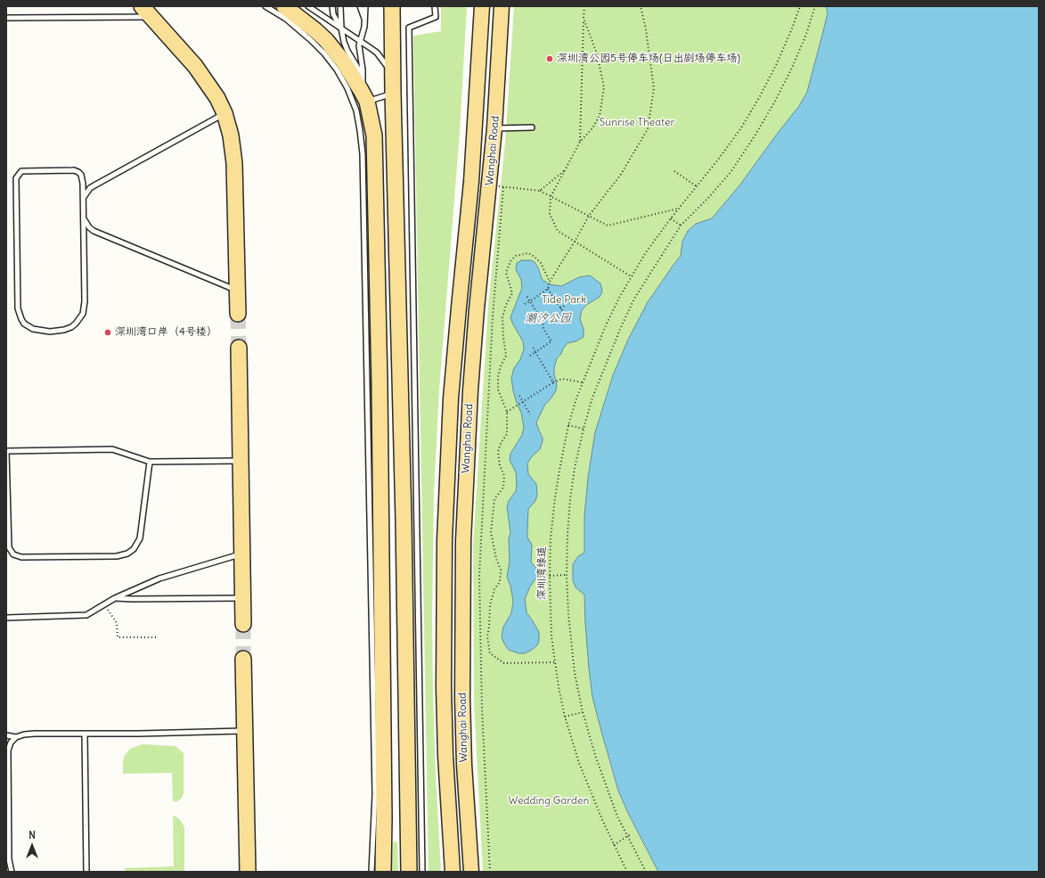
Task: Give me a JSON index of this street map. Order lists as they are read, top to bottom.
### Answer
{
  "streets": {
    "main road": ["Wanghai Road"],
    "path": ["深圳湾绿道"]
  },
  "water": ["潮汐公园"],
  "parks": ["Sunrise Theater", "Tide Park", "Wedding Garden"],
  "places": ["深圳湾公园5号停车场(日出剧场停车场)", "深圳湾口岸（4号楼）"],
  "north": "top"
}
